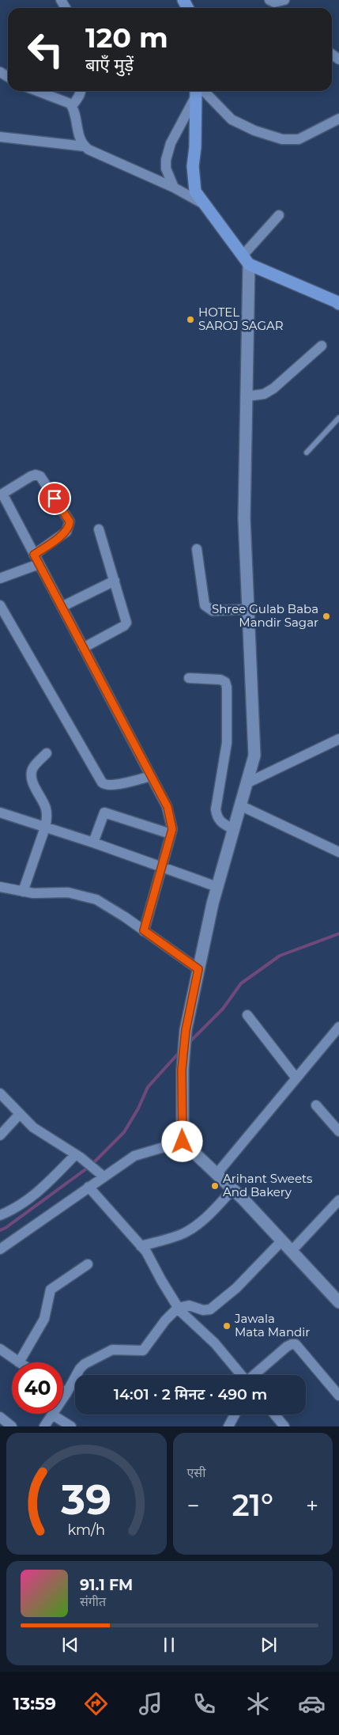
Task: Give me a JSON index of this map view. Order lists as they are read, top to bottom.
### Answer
{
  "places": [
    "HOTEL SAROJ SAGAR",
    "Shree Gulab Baba Mandir Sagar",
    "Arihant Sweets And Bakery",
    "Jawala Mata Mandir"
  ],
  "page": {
    "turn": ["120 m", "बाएँ मुड़ें"],
    "limit": "40",
    "trip": "14:01 · 2 मिनट · 490 m",
    "tile": "एसी",
    "heat": ["−", "21°", "+"],
    "song": ["91.1 FM", "संगीत"],
    "tabs": "13:59",
    "gauge": ["39", "km/h"]
  }
}
